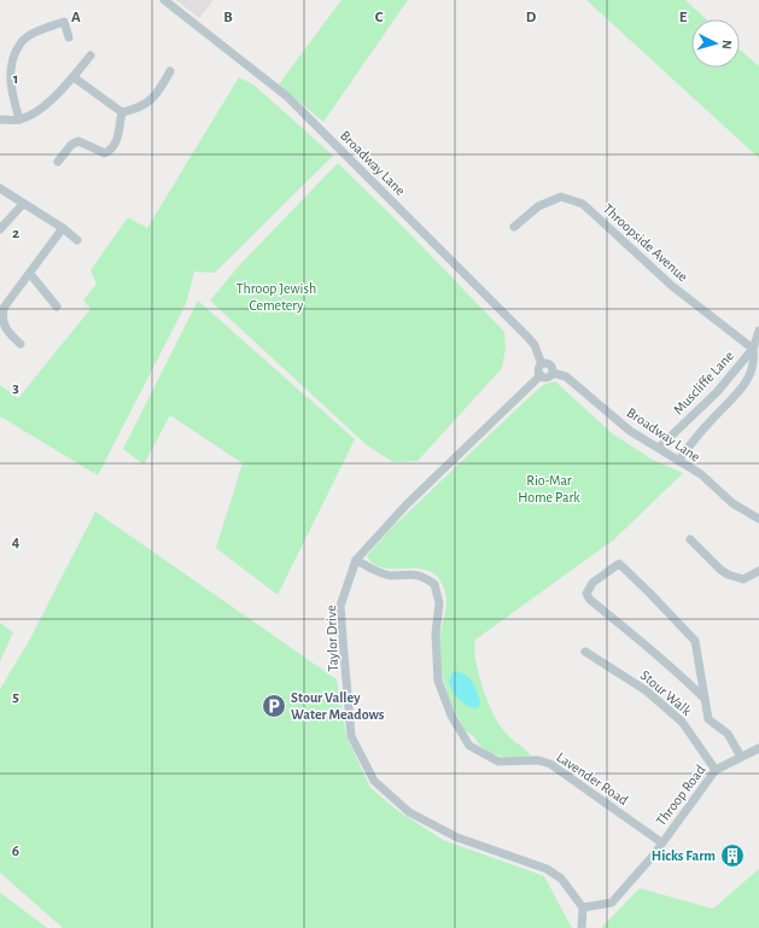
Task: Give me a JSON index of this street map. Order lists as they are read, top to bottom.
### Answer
{
  "streets": {
    "street": [
      "Broadway Lane",
      "Throopside Avenue",
      "Muscliffe Lane",
      "Taylor Drive",
      "Stour Walk",
      "Lavender Road",
      "Throop Road"
    ]
  },
  "crossings": [
    ["Broadway Lane", "Muscliffe Lane"],
    ["Broadway Lane", "Taylor Drive"],
    ["Throopside Avenue", "Muscliffe Lane"],
    ["Taylor Drive", "Lavender Road"],
    ["Taylor Drive", "Throop Road"],
    ["Stour Walk", "Throop Road"],
    ["Lavender Road", "Throop Road"]
  ],
  "parks": ["Throop Jewish Cemetery", "Rio-Mar Home Park"],
  "places": {
    "parking": ["Stour Valley Water Meadows"],
    "building": ["Hicks Farm"]
  },
  "north": "right",
  "grid": {
    "columns": [
      "A",
      "B",
      "C",
      "D",
      "E"
    ],
    "rows": [
      "1",
      "2",
      "3",
      "4",
      "5",
      "6"
    ]
  }
}
